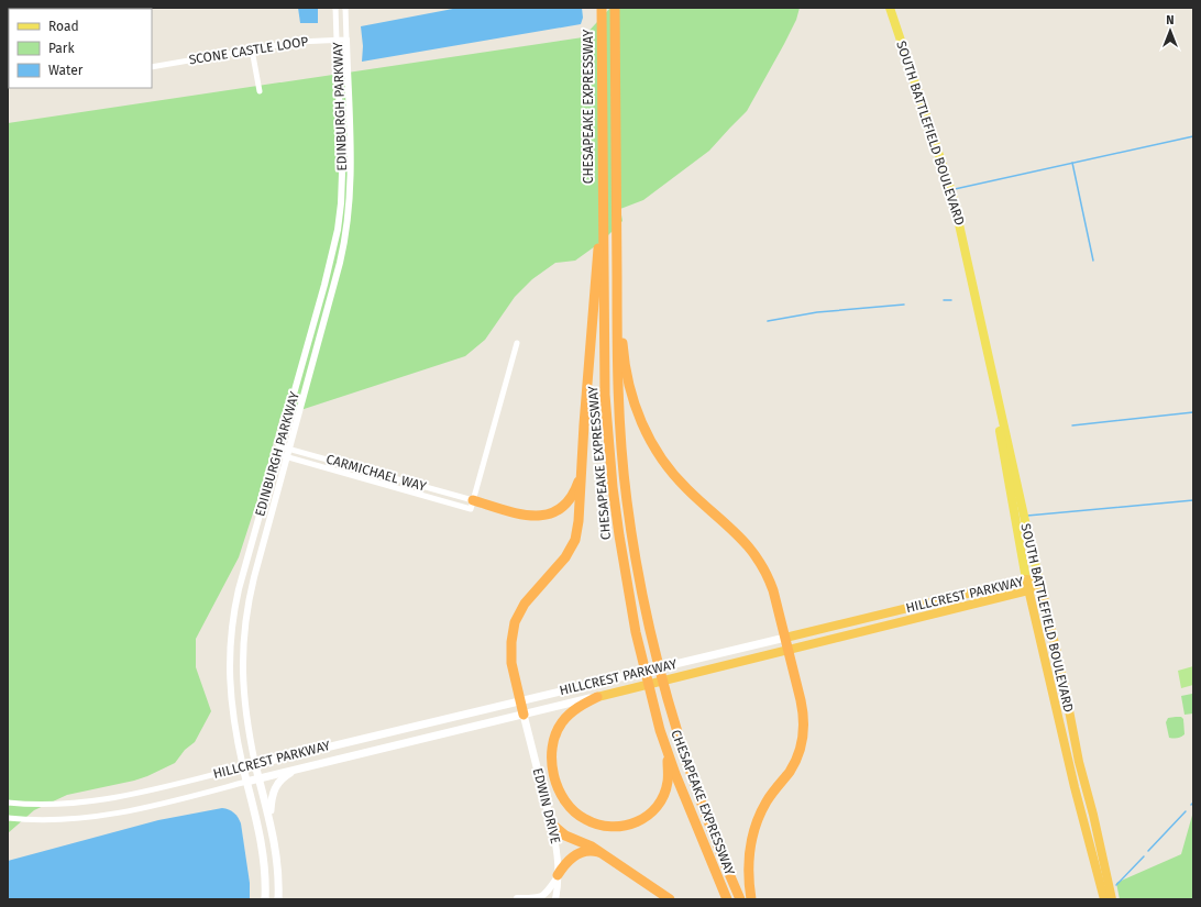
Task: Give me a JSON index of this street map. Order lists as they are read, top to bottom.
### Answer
{
  "streets": {
    "highway": ["CHESAPEAKE EXPRESSWAY", "SOUTH BATTLEFIELD BOULEVARD", "HILLCREST PARKWAY"],
    "main road": ["EDINBURGH PARKWAY", "EDWIN DRIVE"],
    "street": ["SCONE CASTLE LOOP", "CARMICHAEL WAY"]
  },
  "crossings": [
    ["SCONE CASTLE LOOP", "EDINBURGH PARKWAY"],
    ["EDINBURGH PARKWAY", "CARMICHAEL WAY"],
    ["EDINBURGH PARKWAY", "HILLCREST PARKWAY"],
    ["SOUTH BATTLEFIELD BOULEVARD", "HILLCREST PARKWAY"],
    ["HILLCREST PARKWAY", "EDWIN DRIVE"]
  ],
  "legend": ["Road", "Park", "Water"],
  "north": "top"
}
